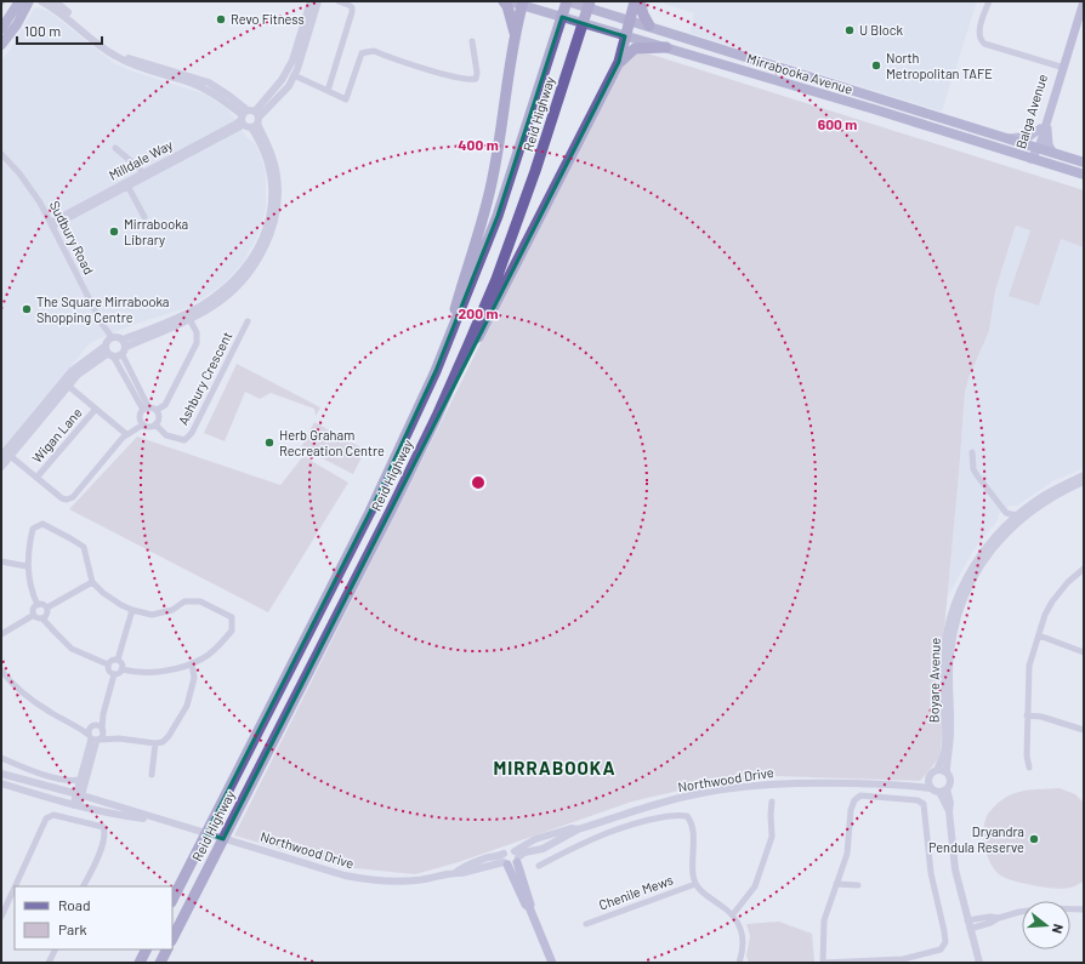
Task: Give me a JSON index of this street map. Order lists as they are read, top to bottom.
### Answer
{
  "streets": {
    "highway": ["Reid Highway"],
    "main road": ["Mirrabooka Avenue", "Balga Avenue"],
    "street": [
      "Milldale Way",
      "Sudbury Road",
      "Ashbury Crescent",
      "Wigan Lane",
      "Boyare Avenue",
      "Northwood Drive",
      "Chenile Mews"
    ]
  },
  "crossings": [
    ["Mirrabooka Avenue", "Balga Avenue"],
    ["Mirrabooka Avenue", "Reid Highway"],
    ["Milldale Way", "Sudbury Road"],
    ["Boyare Avenue", "Northwood Drive"]
  ],
  "districts": ["MIRRABOOKA"],
  "places": [
    "Revo Fitness",
    "U Block",
    "North Metropolitan TAFE",
    "Mirrabooka Library",
    "The Square Mirrabooka Shopping Centre",
    "Herb Graham Recreation Centre",
    "Dryandra Pendula Reserve"
  ],
  "legend": ["Road", "Park"],
  "scale_bar": "100 m",
  "north": "right",
  "rings": ["600 m", "400 m", "200 m"]
}
